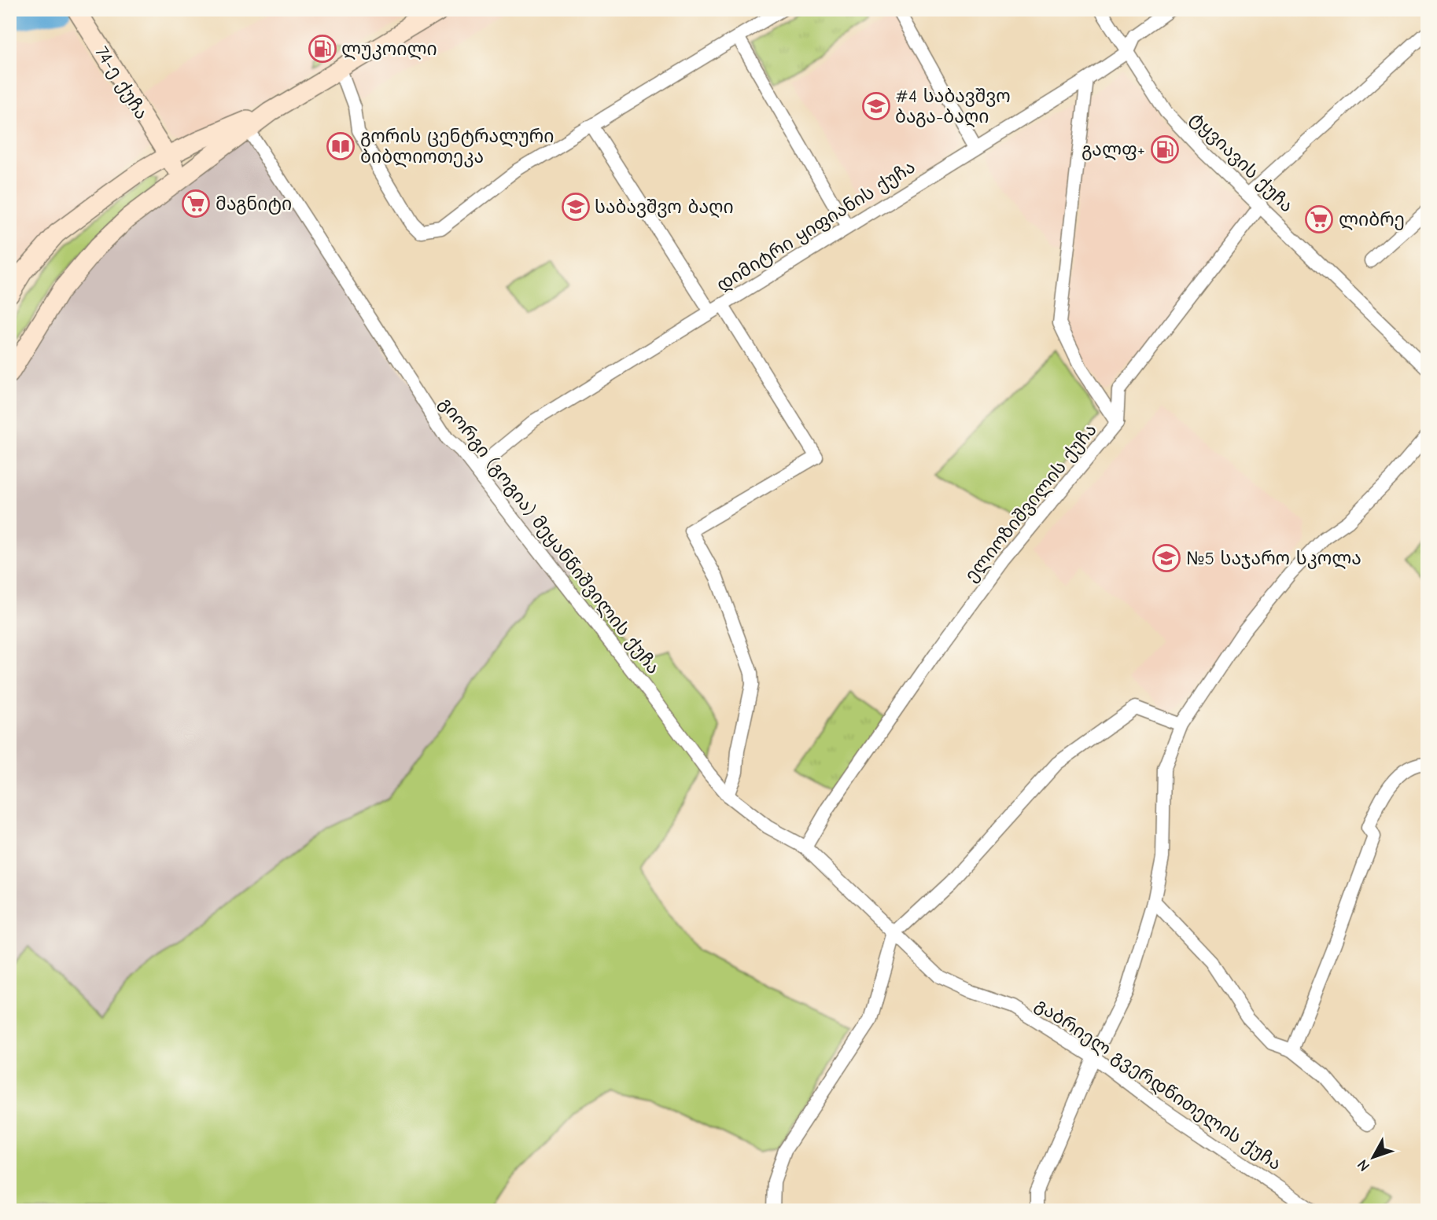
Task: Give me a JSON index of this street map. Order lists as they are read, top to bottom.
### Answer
{
  "streets": {
    "main road": ["74-ე ქუჩა"],
    "street": [
      "ტყვიავის ქუჩა",
      "დიმიტრი ყიფიანის ქუჩა",
      "ელიოზიშვილის ქუჩა",
      "გიორგი (გოგია) მეყანწიშვილის ქუჩა",
      "გაბრიელ გვერდწითელის ქუჩა"
    ]
  },
  "crossings": [
    ["ტყვიავის ქუჩა", "დიმიტრი ყიფიანის ქუჩა"],
    ["დიმიტრი ყიფიანის ქუჩა", "ელიოზიშვილის ქუჩა"],
    ["დიმიტრი ყიფიანის ქუჩა", "გიორგი (გოგია) მეყანწიშვილის ქუჩა"],
    ["ელიოზიშვილის ქუჩა", "გიორგი (გოგია) მეყანწიშვილის ქუჩა"],
    ["ელიოზიშვილის ქუჩა", "გაბრიელ გვერდწითელის ქუჩა"],
    ["გიორგი (გოგია) მეყანწიშვილის ქუჩა", "გაბრიელ გვერდწითელის ქუჩა"]
  ],
  "places": {
    "fuel station": ["ლუკოილი", "გალფ+"],
    "school or university": ["#4 საბავშვო ბაგა-ბაღი", "საბავშვო ბაღი", "№5 საჯარო სკოლა"],
    "library": ["გორის ცენტრალური ბიბლიოთეკა"],
    "supermarket": ["მაგნიტი", "ლიბრე"]
  },
  "north": "bottom left"
}
